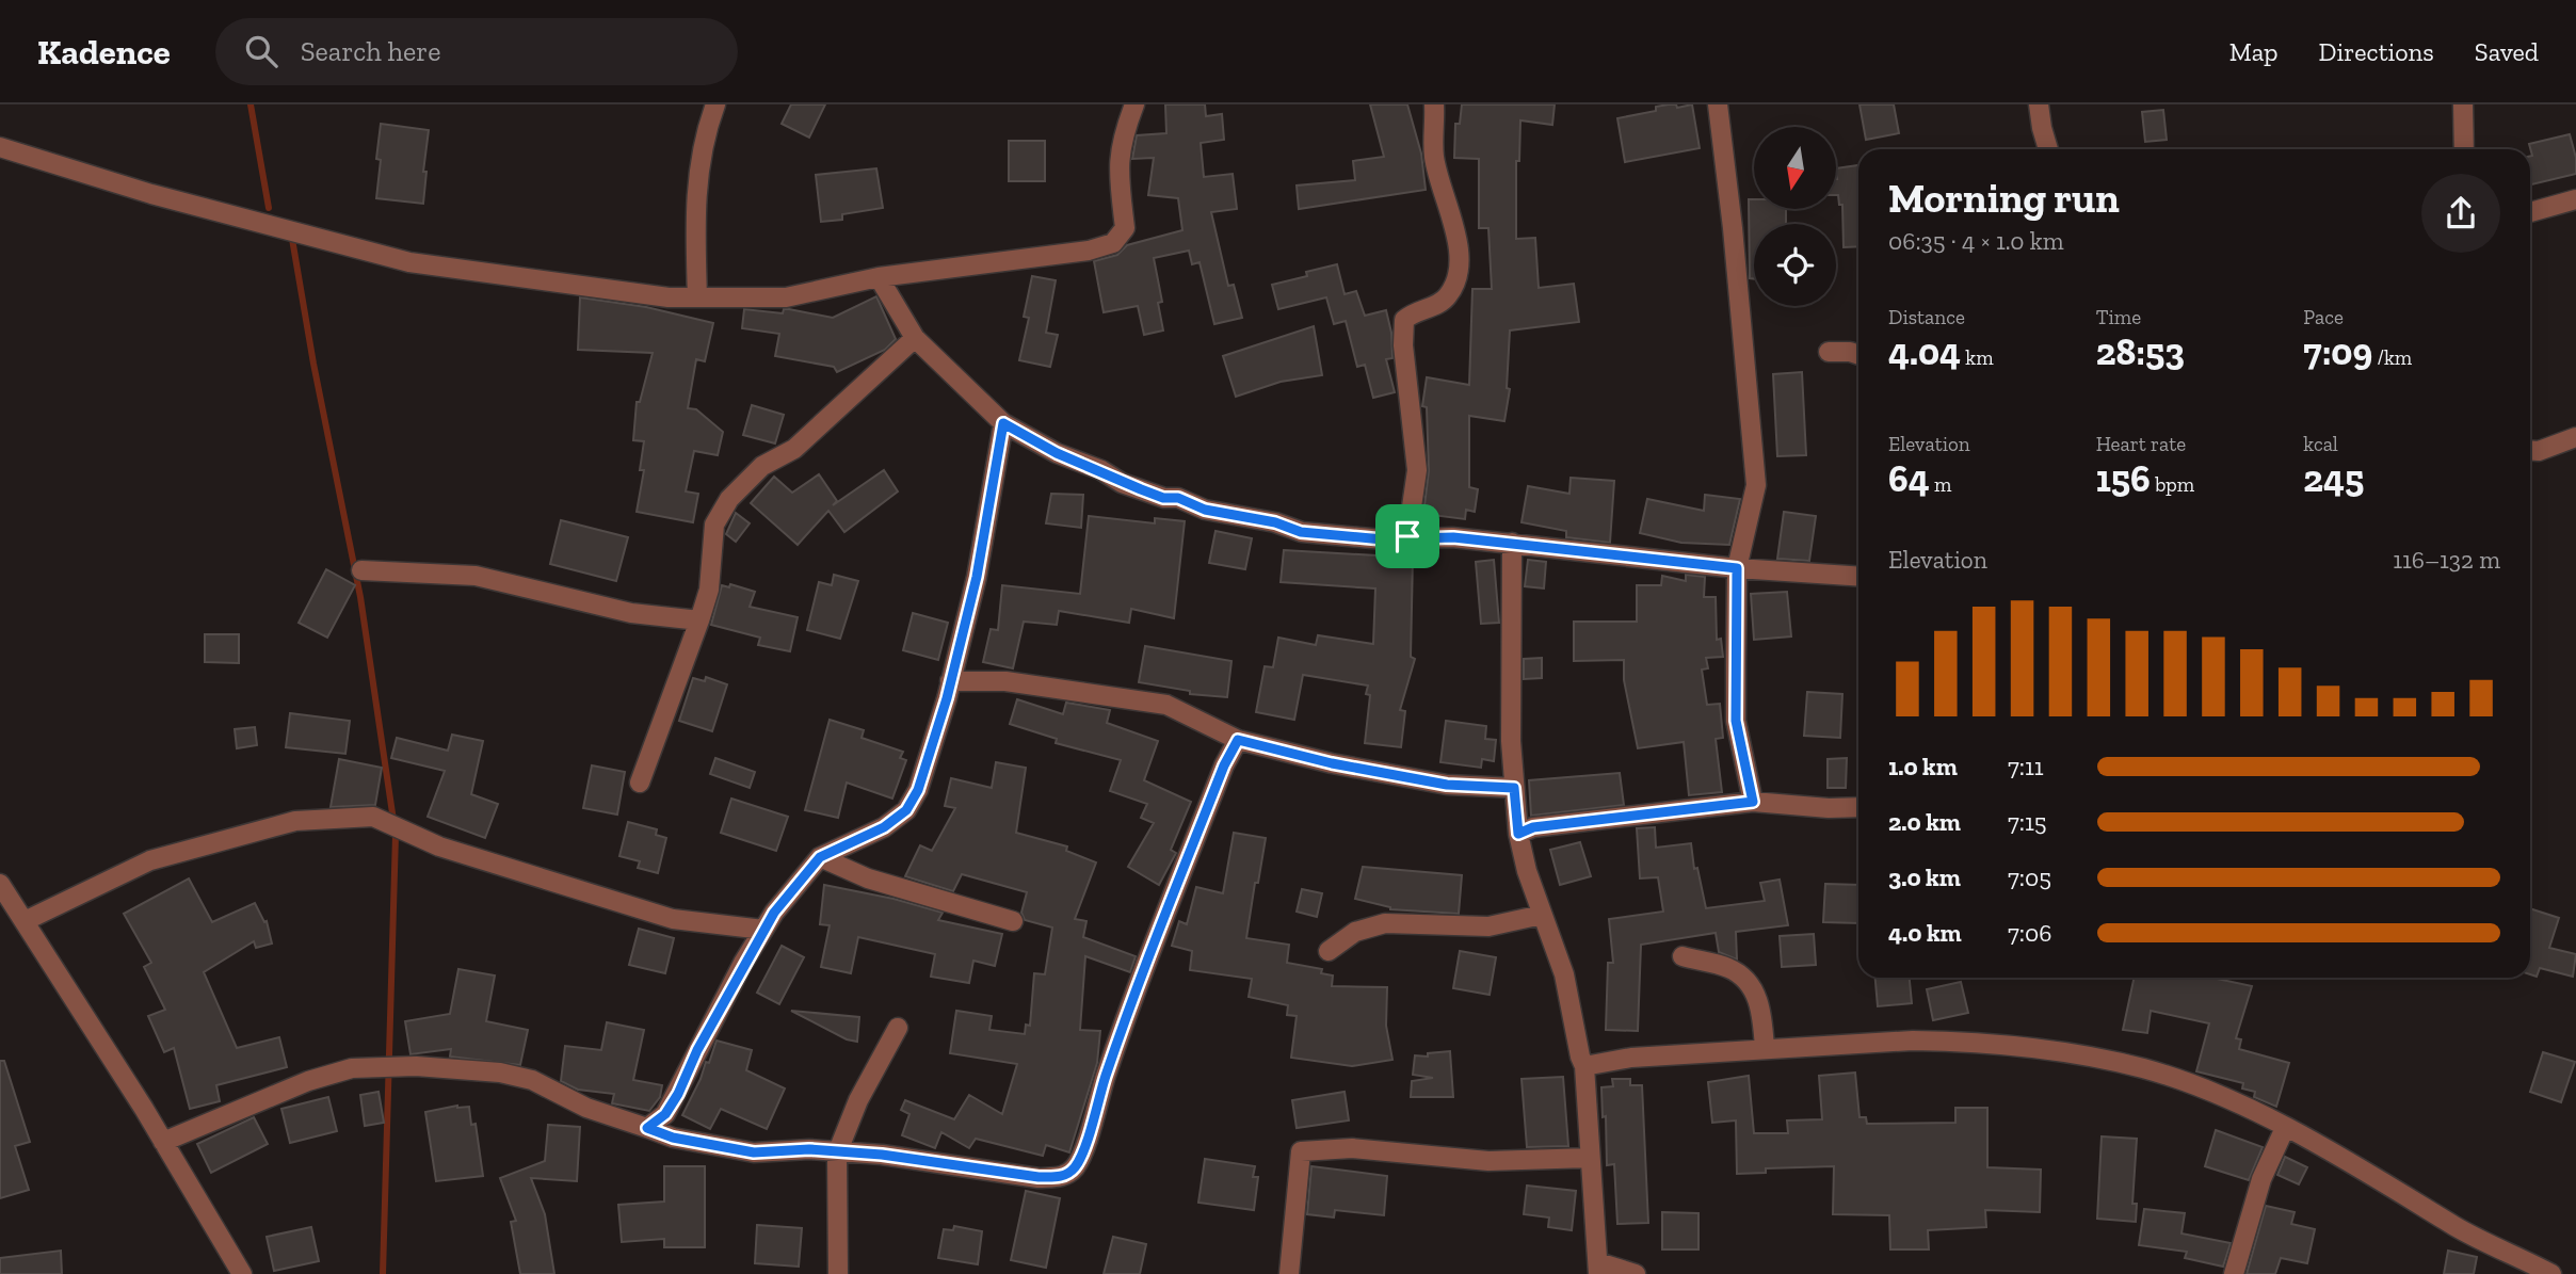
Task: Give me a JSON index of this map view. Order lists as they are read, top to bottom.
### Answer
{
  "north": "bottom",
  "page": {
    "header": "Kadence",
    "search": "Search here",
    "nav": ["Map", "Directions", "Saved"],
    "heading": ["Morning run", "06:35 · 4 × 1.0 km"],
    "stats": [
      ["Distance", "4.04 km"],
      ["Time", "28:53"],
      ["Pace", "7:09 /km"],
      ["Elevation", "64 m"],
      ["Heart rate", "156 bpm"],
      ["kcal", "245"]
    ],
    "chart": ["Elevation", "116–132 m"],
    "list": [
      {
        "name": "1.0 km",
        "note": "7:11"
      },
      {
        "name": "2.0 km",
        "note": "7:15"
      },
      {
        "name": "3.0 km",
        "note": "7:05"
      },
      {
        "name": "4.0 km",
        "note": "7:06"
      }
    ]
  }
}
